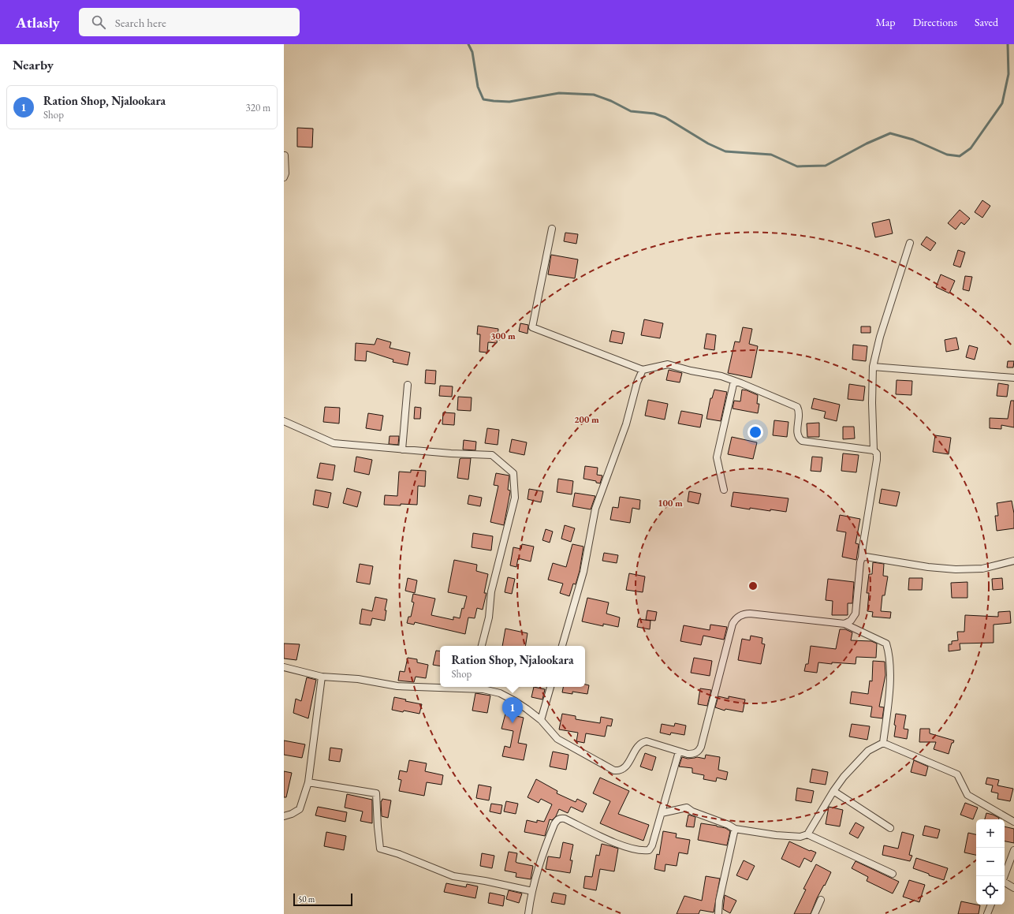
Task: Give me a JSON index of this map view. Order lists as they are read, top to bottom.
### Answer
{
  "scale_bar": "50 m",
  "page": {
    "header": "Atlasly",
    "search": "Search here",
    "nav": ["Map", "Directions", "Saved"],
    "heading": "Nearby",
    "list": [
      {
        "mark": "1",
        "name": "Ration Shop, Njalookara",
        "note": "Shop",
        "value": "320 m"
      }
    ],
    "popup": ["Ration Shop, Njalookara", "Shop"],
    "pins": "1",
    "map_buttons": ["+", "−"],
    "scale": "50 m"
  },
  "rings": ["300 m", "200 m", "100 m"]
}
